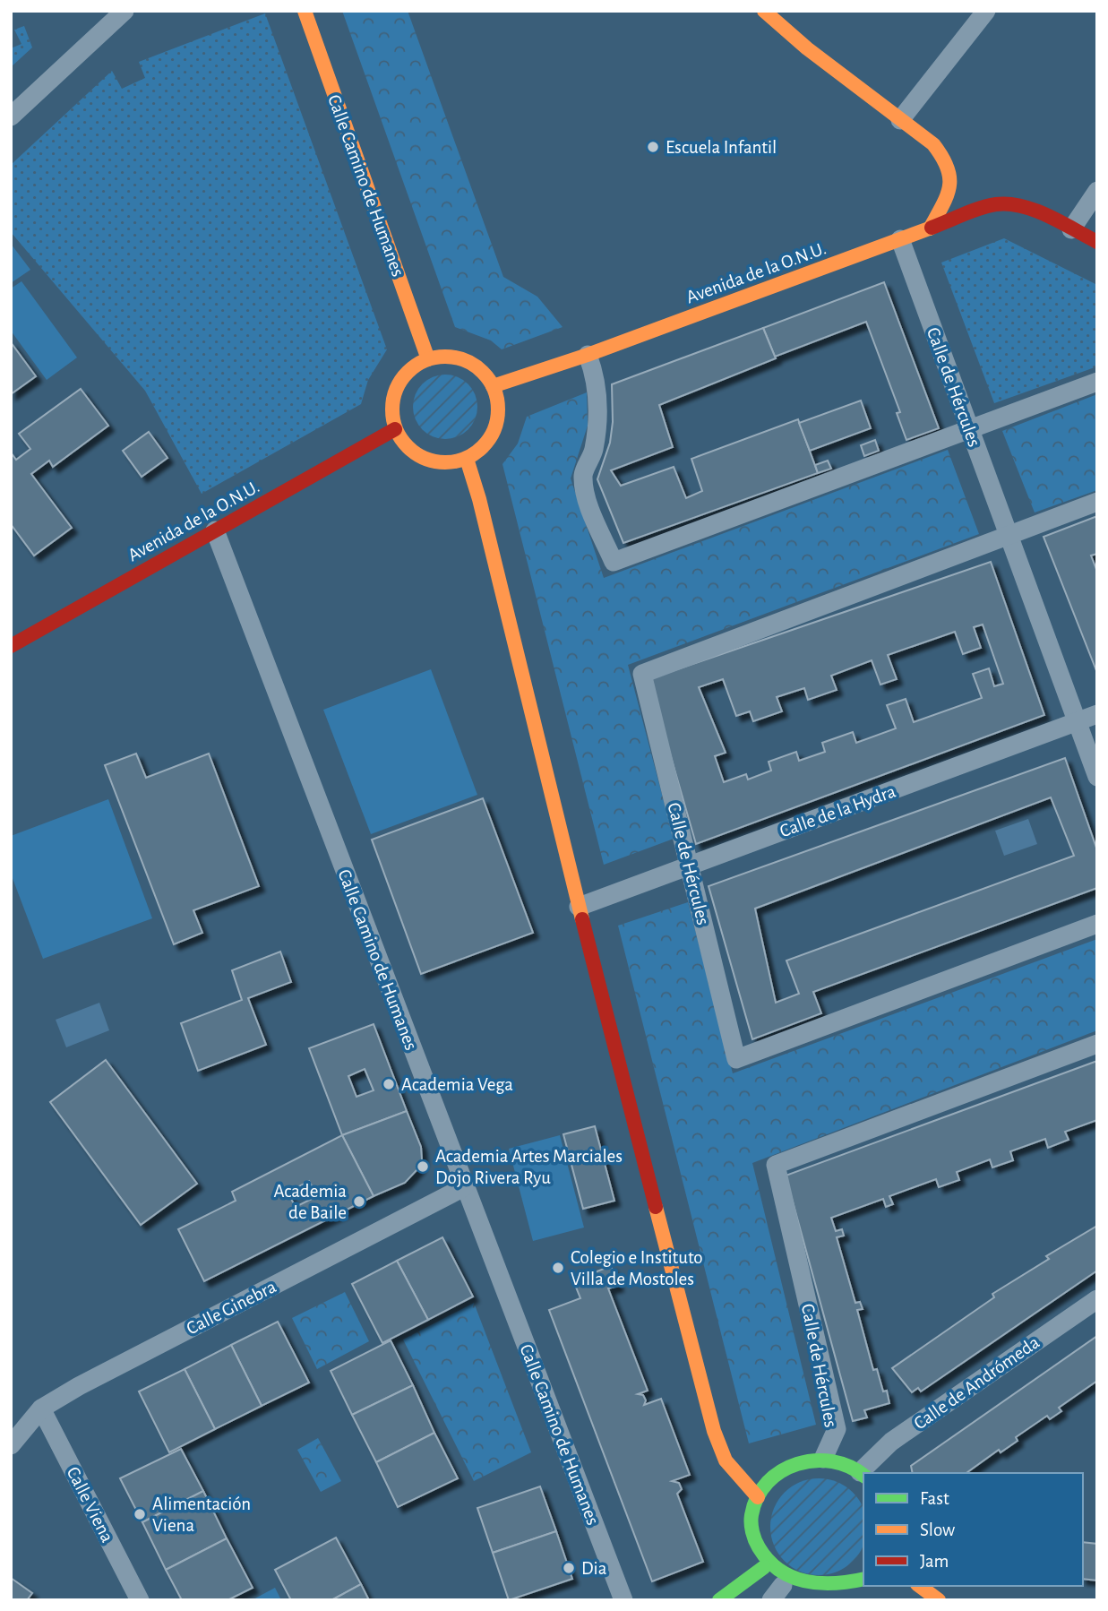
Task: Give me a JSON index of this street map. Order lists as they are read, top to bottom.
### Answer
{
  "streets": {
    "street": [
      "Calle Camino de Humanes",
      "Avenida de la O.N.U.",
      "Calle de Hércules",
      "Calle de la Hydra",
      "Calle Ginebra",
      "Calle de Andrómeda",
      "Calle Viena"
    ]
  },
  "crossings": [
    ["Calle Camino de Humanes", "Avenida de la O.N.U."],
    ["Calle Camino de Humanes", "Calle Ginebra"],
    ["Avenida de la O.N.U.", "Calle de Hércules"],
    ["Calle de Hércules", "Calle de la Hydra"],
    ["Calle Ginebra", "Calle Viena"]
  ],
  "places": [
    "Escuela Infantil",
    "Academia Vega",
    "Academia Artes Marciales Dojo Rivera Ryu",
    "Academia de Baile",
    "Colegio e Instituto Villa de Mostoles",
    "Alimentación Viena",
    "Dia"
  ],
  "legend": ["Fast", "Slow", "Jam"]
}
